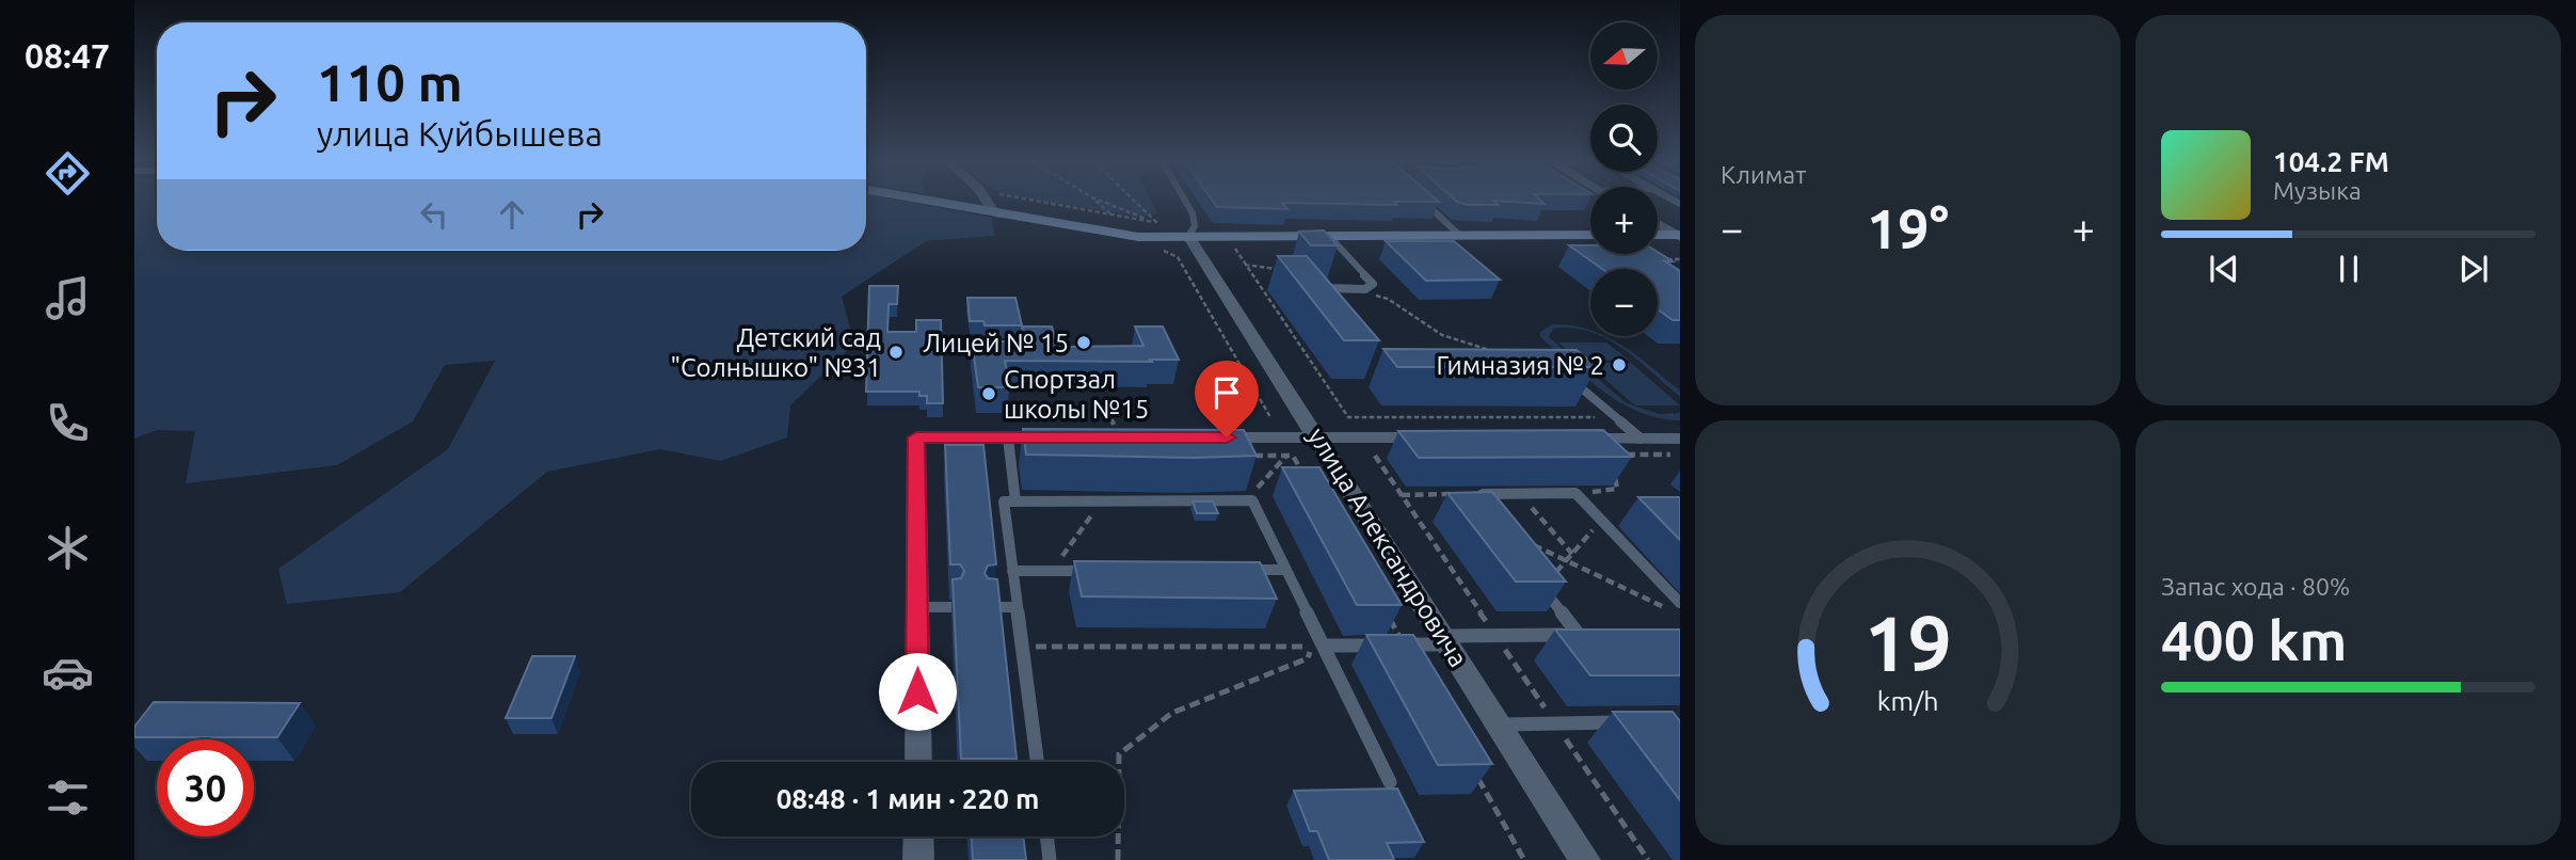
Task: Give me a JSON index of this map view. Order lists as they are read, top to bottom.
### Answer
{
  "streets": {
    "street": ["улица Александровича"]
  },
  "places": [
    "Лицей № 15",
    "Детский сад \"Солнышко\" №31",
    "Гимназия № 2",
    "Спортзал школы №15"
  ],
  "north": "left",
  "page": {
    "tabs": "08:47",
    "tile": [
      "Климат",
      ["Запас хода · 80%", "400 km"]
    ],
    "map_buttons": ["+", "−"],
    "turn": ["110 m", "улица Куйбышева"],
    "song": ["104.2 FM", "Музыка"],
    "heat": ["−", "19°", "+"],
    "limit": "30",
    "trip": "08:48 · 1 мин · 220 m",
    "gauge": ["19", "km/h"]
  }
}
